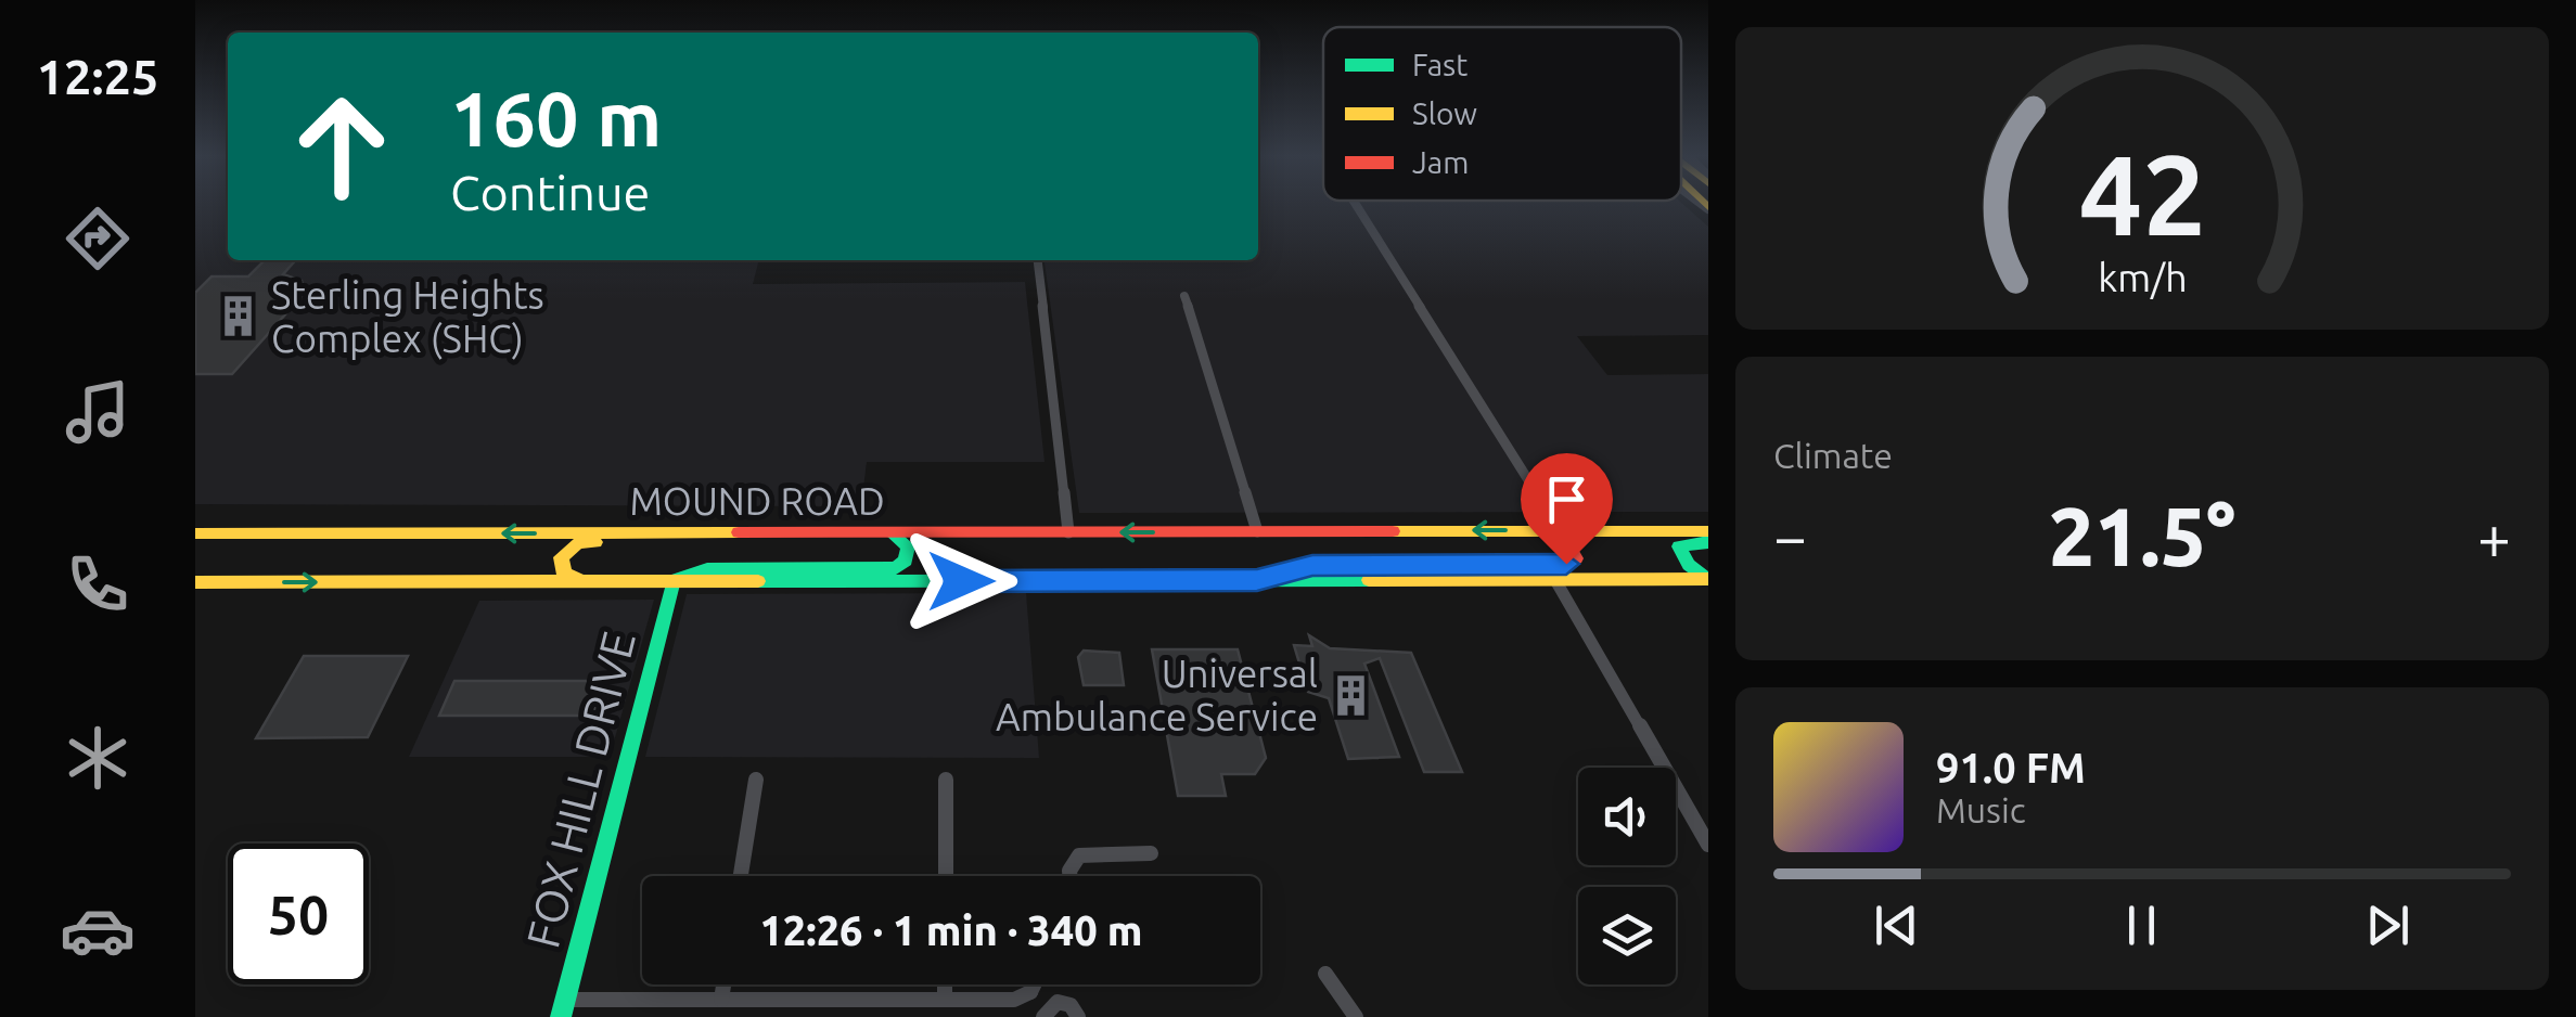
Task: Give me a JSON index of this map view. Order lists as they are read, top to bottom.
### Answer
{
  "streets": {
    "main road": ["MOUND ROAD", "FOX HILL DRIVE"]
  },
  "crossings": [
    ["MOUND ROAD", "FOX HILL DRIVE"]
  ],
  "places": {
    "building": ["Sterling Heights Complex (SHC)", "Universal Ambulance Service"]
  },
  "legend": ["Fast", "Slow", "Jam"],
  "page": {
    "tabs": "12:25",
    "turn": ["160 m", "Continue"],
    "tile": "Climate",
    "heat": ["−", "21.5°", "+"],
    "song": ["91.0 FM", "Music"],
    "limit": "50",
    "trip": "12:26 · 1 min · 340 m",
    "gauge": ["42", "km/h"]
  }
}
